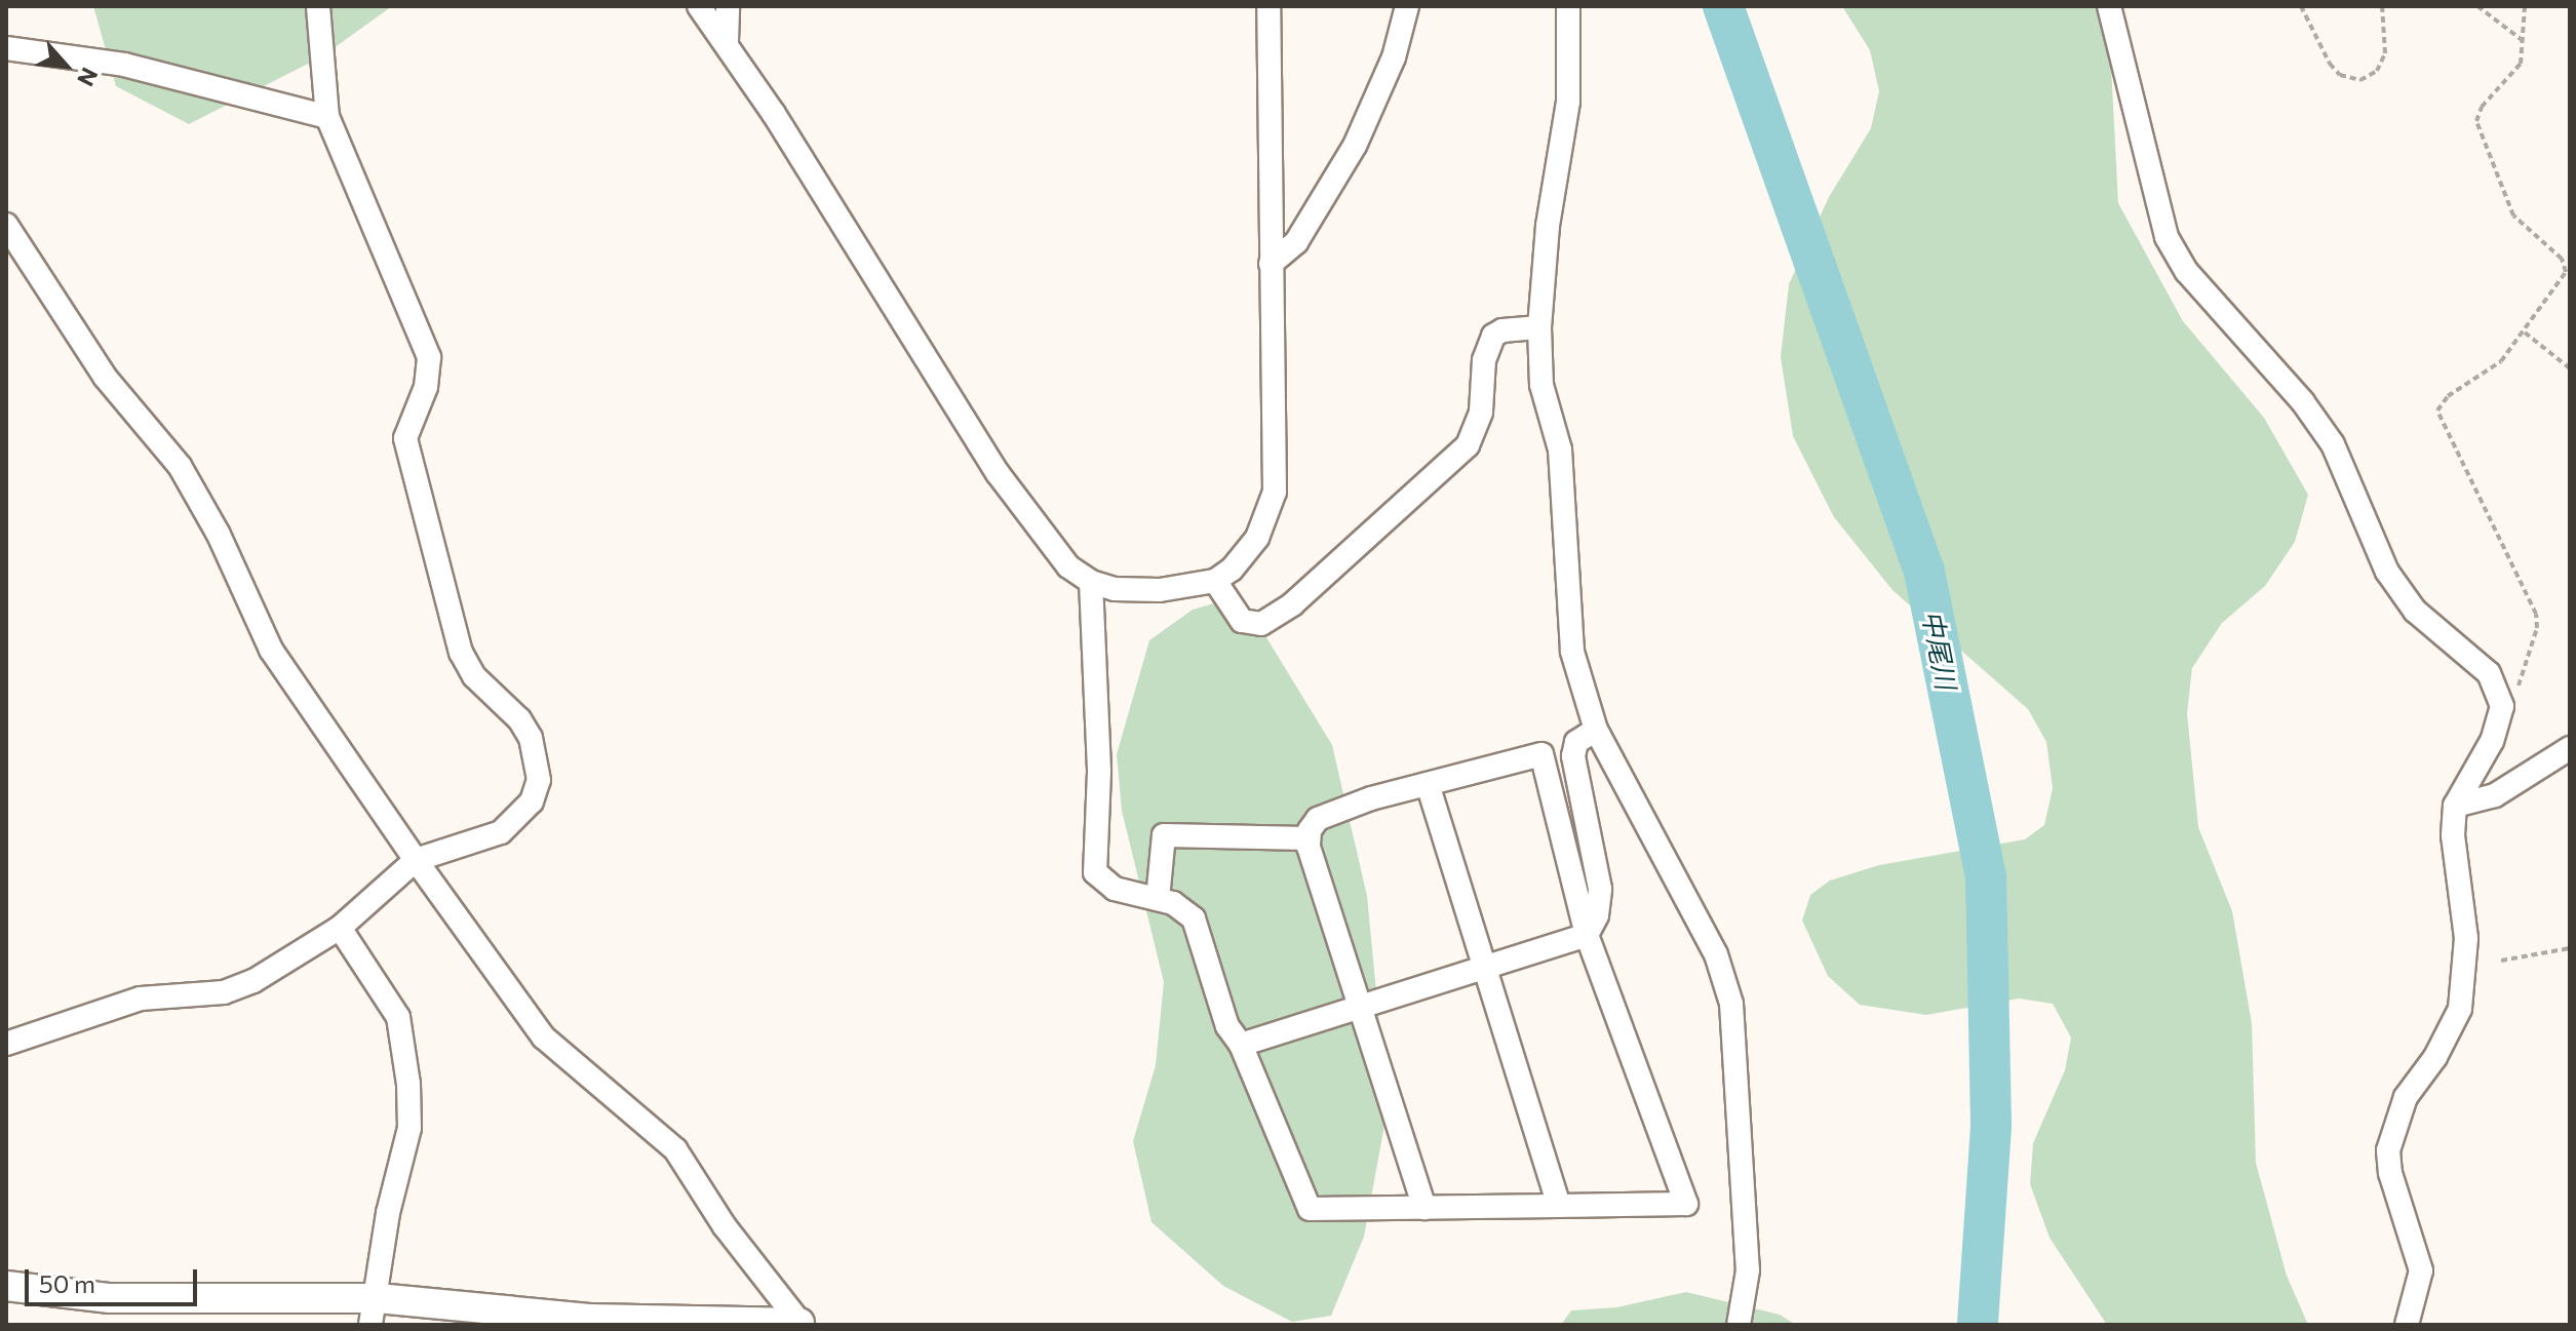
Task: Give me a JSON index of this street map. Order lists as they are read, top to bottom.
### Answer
{
  "water": ["中尾川"],
  "scale_bar": "50 m",
  "north": "bottom right"
}
